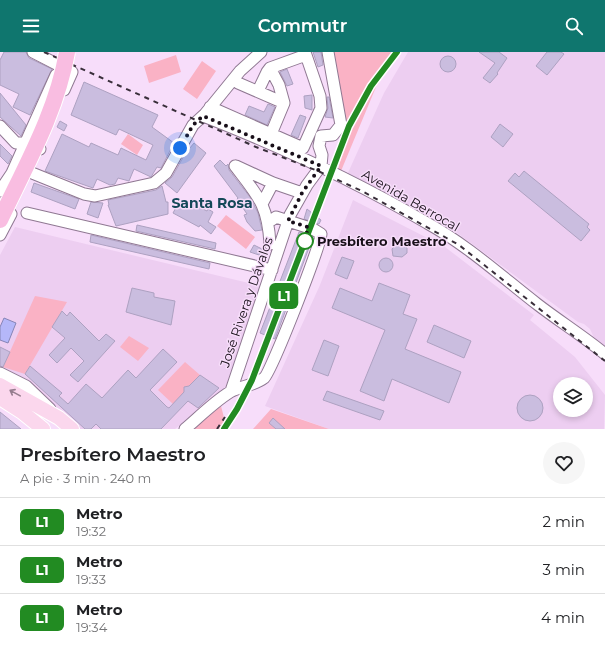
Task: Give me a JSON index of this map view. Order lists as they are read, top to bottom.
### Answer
{
  "streets": {
    "street": ["Avenida Berrocal", "José Rivera y Dávalos"]
  },
  "crossings": [
    ["Avenida Berrocal", "José Rivera y Dávalos"]
  ],
  "districts": ["Santa Rosa"],
  "places": ["Presbítero Maestro"],
  "lines": ["metro line L1"],
  "page": {
    "header": "Commutr",
    "on_map": "L1",
    "heading": ["Presbítero Maestro", "A pie · 3 min · 240 m"],
    "list": [
      {
        "mark": "L1",
        "name": "Metro",
        "note": "19:32",
        "value": "2 min"
      },
      {
        "mark": "L1",
        "name": "Metro",
        "note": "19:33",
        "value": "3 min"
      },
      {
        "mark": "L1",
        "name": "Metro",
        "note": "19:34",
        "value": "4 min"
      }
    ]
  }
}
